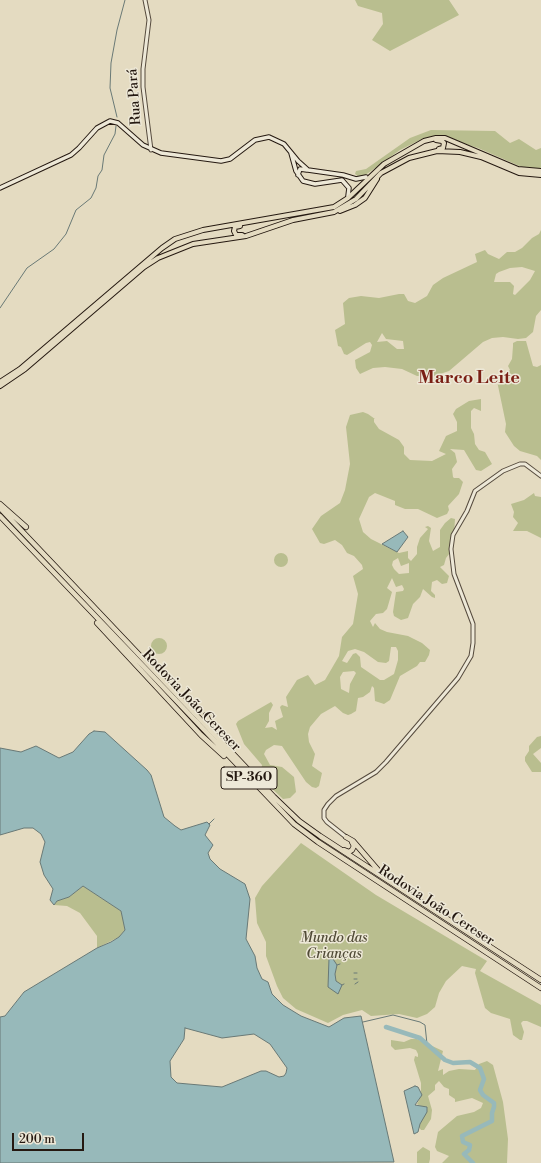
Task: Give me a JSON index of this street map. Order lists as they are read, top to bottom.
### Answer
{
  "streets": {
    "highway": ["Rodovia João Cereser", "SP-360"],
    "street": ["Rua Pará"]
  },
  "districts": ["Marco Leite"],
  "parks": ["Mundo das Crianças"],
  "scale_bar": "200 m"
}
